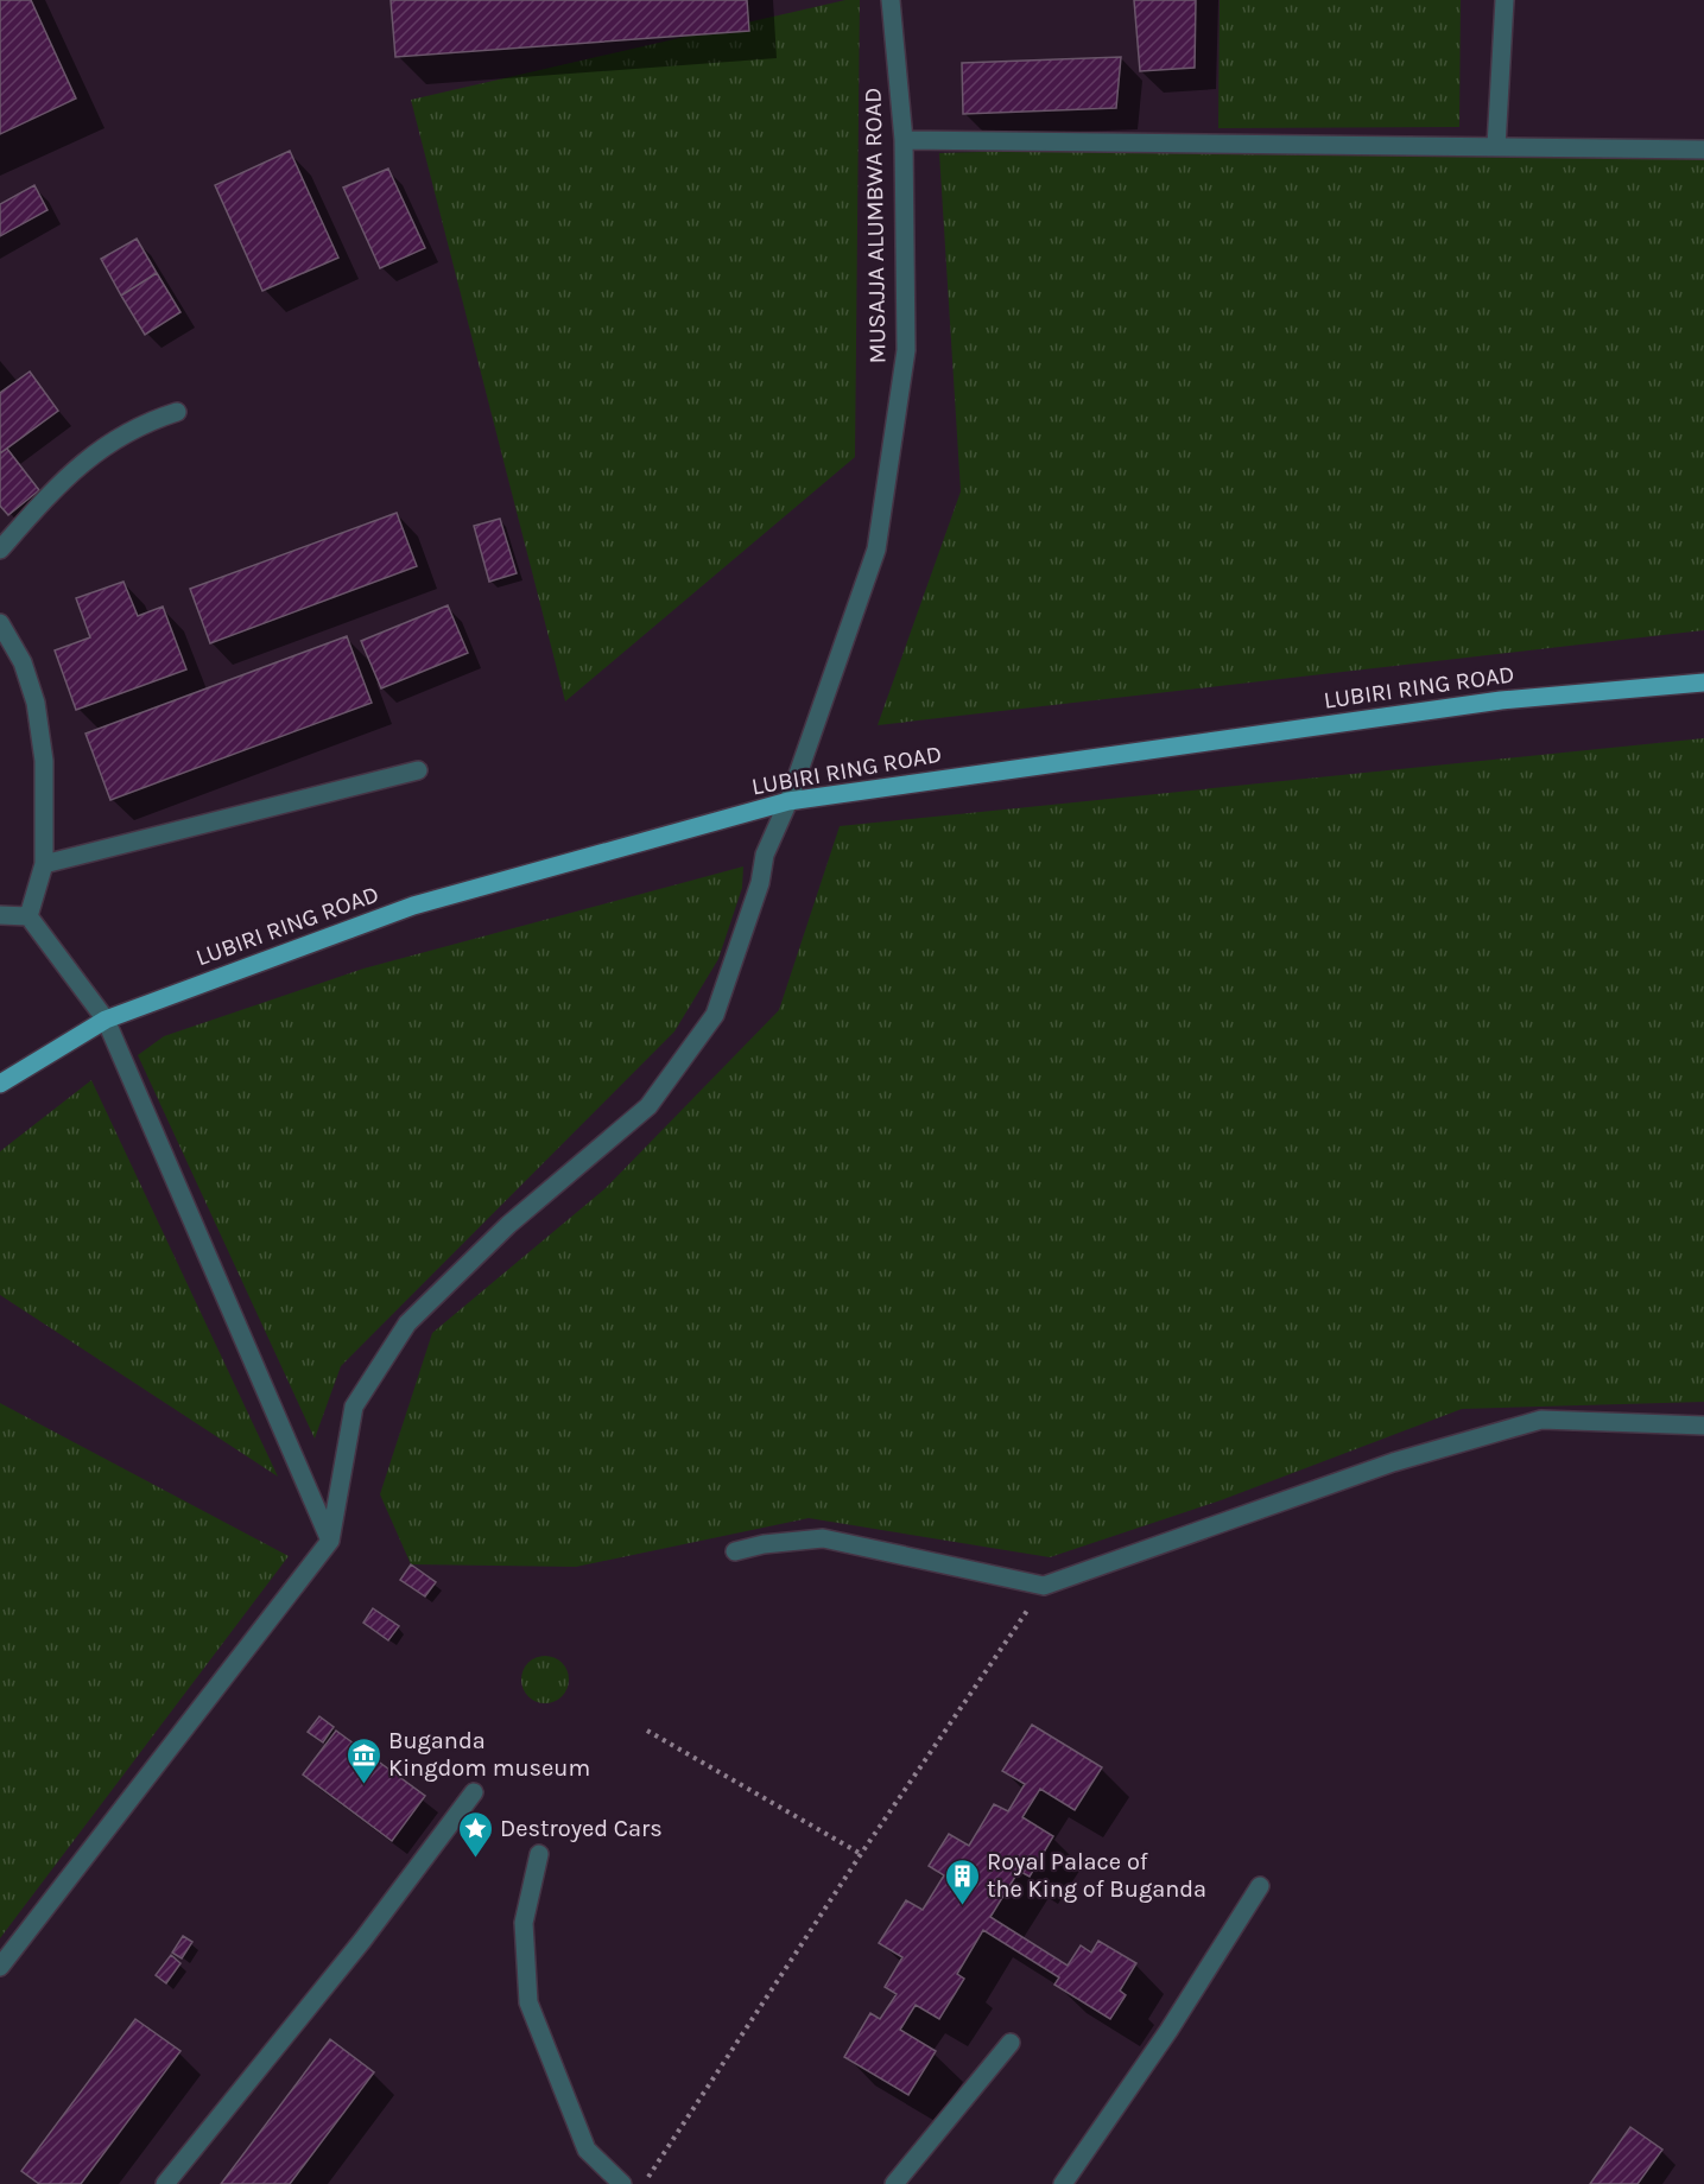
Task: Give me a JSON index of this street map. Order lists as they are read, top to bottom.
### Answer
{
  "streets": {
    "main road": ["LUBIRI RING ROAD"],
    "street": ["MUSAJJA ALUMBWA ROAD"]
  },
  "crossings": [
    ["MUSAJJA ALUMBWA ROAD", "LUBIRI RING ROAD"]
  ],
  "places": {
    "museum": ["Buganda Kingdom museum"],
    "place": ["Destroyed Cars"],
    "building": ["Royal Palace of the King of Buganda"]
  }
}
